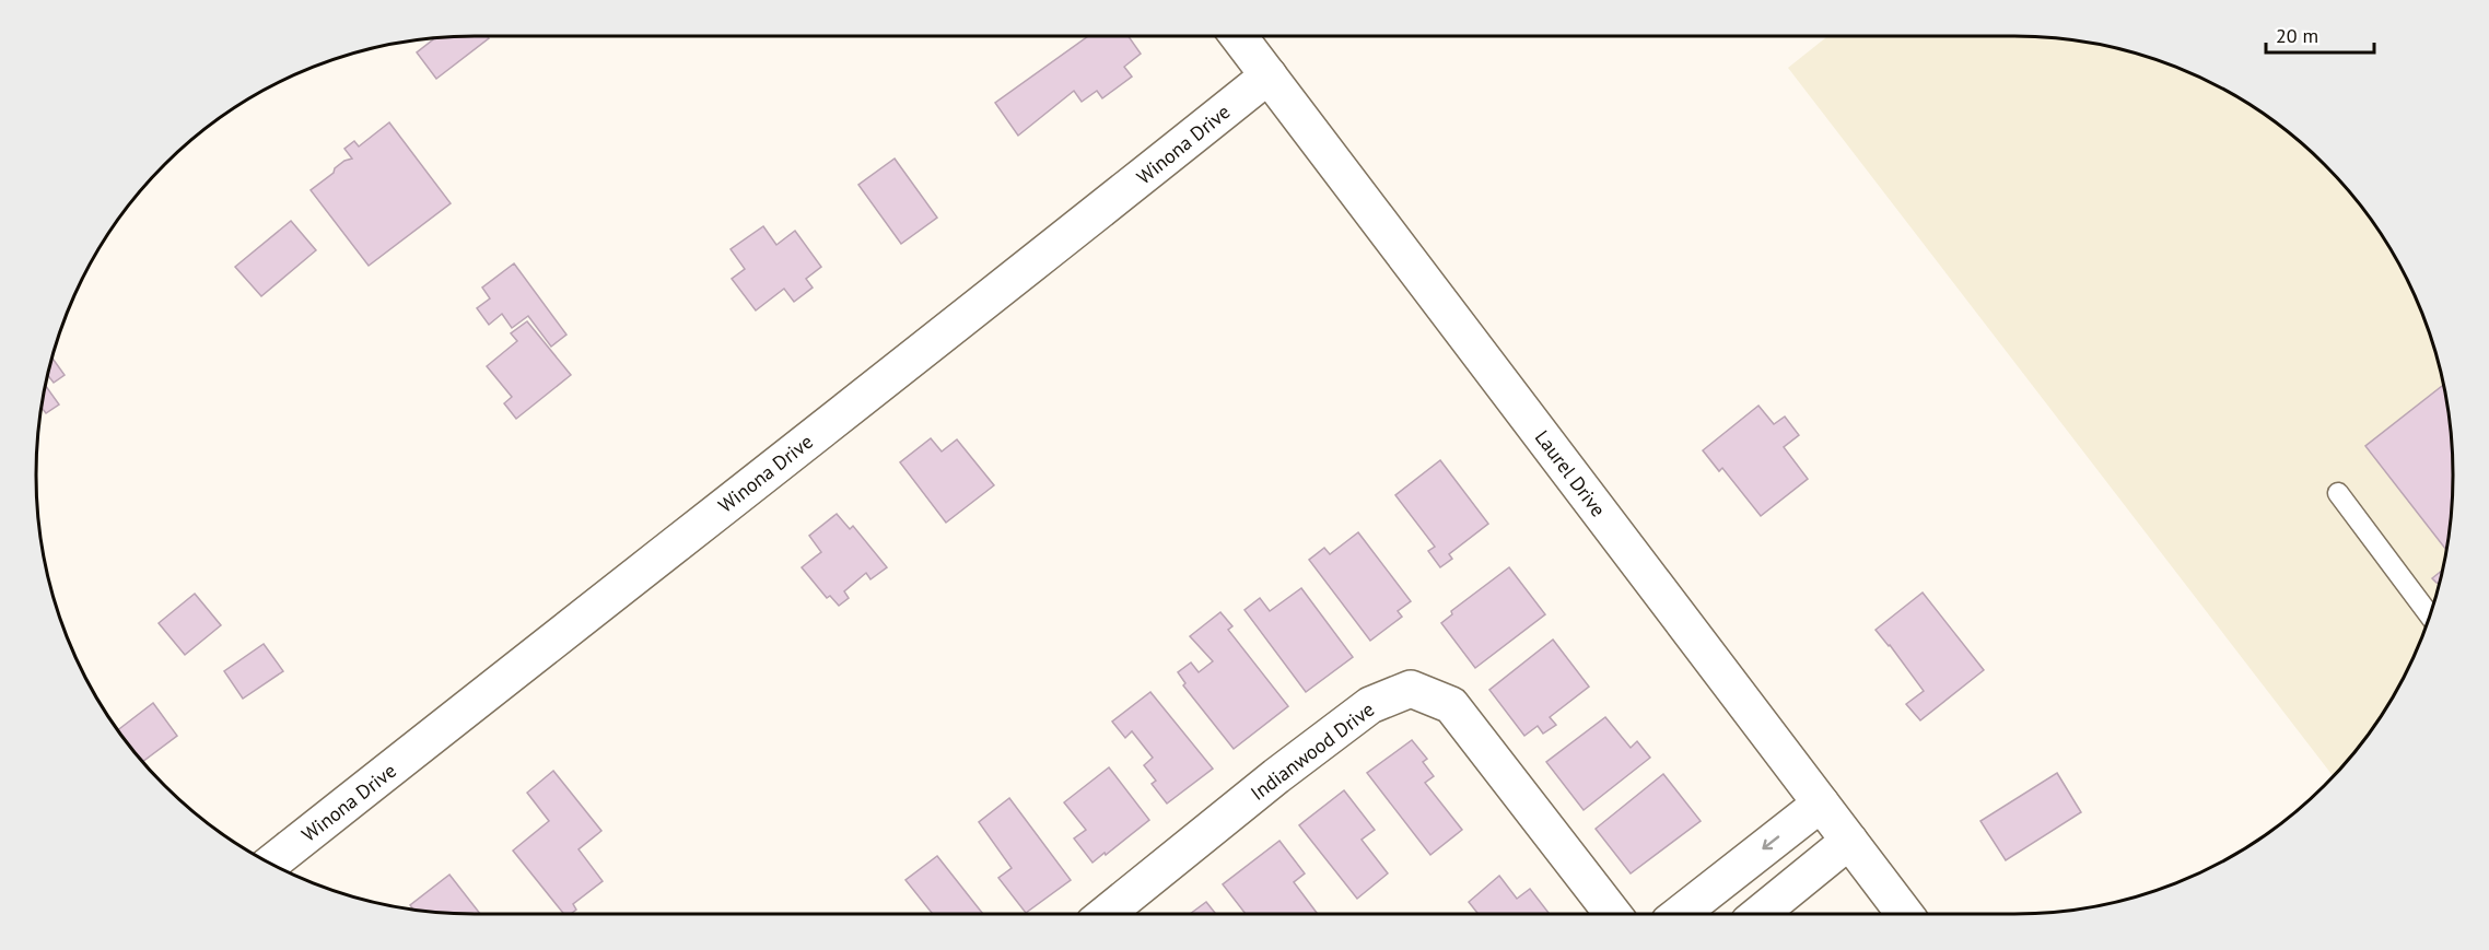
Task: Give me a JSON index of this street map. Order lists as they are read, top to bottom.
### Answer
{
  "streets": {
    "street": ["Winona Drive", "Laurel Drive", "Indianwood Drive"]
  },
  "crossings": [
    ["Winona Drive", "Laurel Drive"]
  ],
  "scale_bar": "20 m"
}
